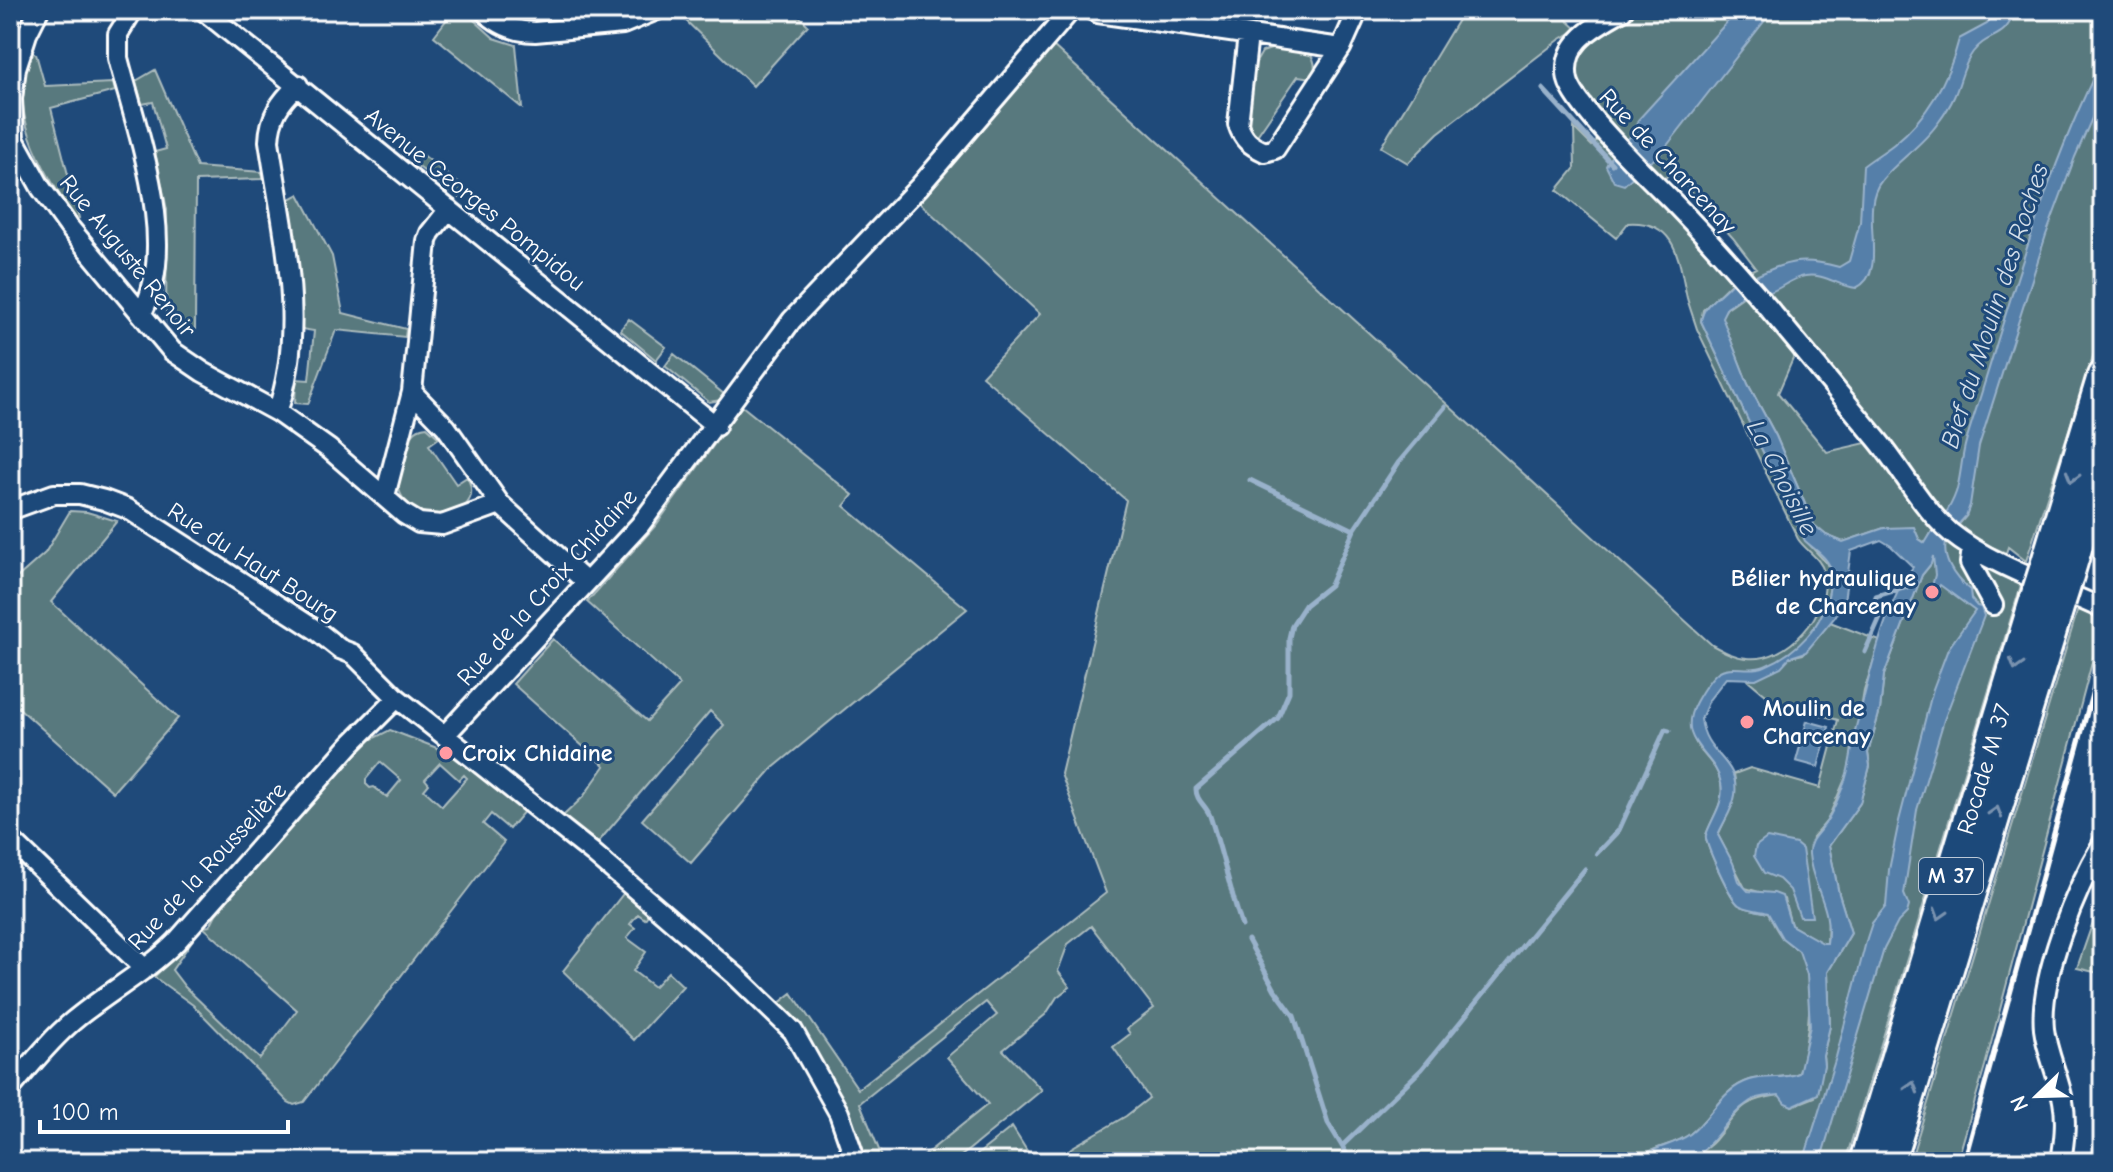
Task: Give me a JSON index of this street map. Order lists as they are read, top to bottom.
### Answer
{
  "streets": {
    "highway": ["Rocade M 37", "M 37"],
    "street": [
      "Rue de Charcenay",
      "Avenue Georges Pompidou",
      "Rue Auguste Renoir",
      "Rue du Haut Bourg",
      "Rue de la Croix Chidaine",
      "Rue de la Rousselière"
    ]
  },
  "crossings": [
    ["Avenue Georges Pompidou", "Rue de la Croix Chidaine"],
    ["Rue du Haut Bourg", "Rue de la Croix Chidaine"],
    ["Rue du Haut Bourg", "Rue de la Rousselière"]
  ],
  "water": ["Bief du Moulin des Roches", "La Choisille"],
  "places": ["Bélier hydraulique de Charcenay", "Moulin de Charcenay", "Croix Chidaine"],
  "scale_bar": "100 m",
  "north": "bottom left"
}
